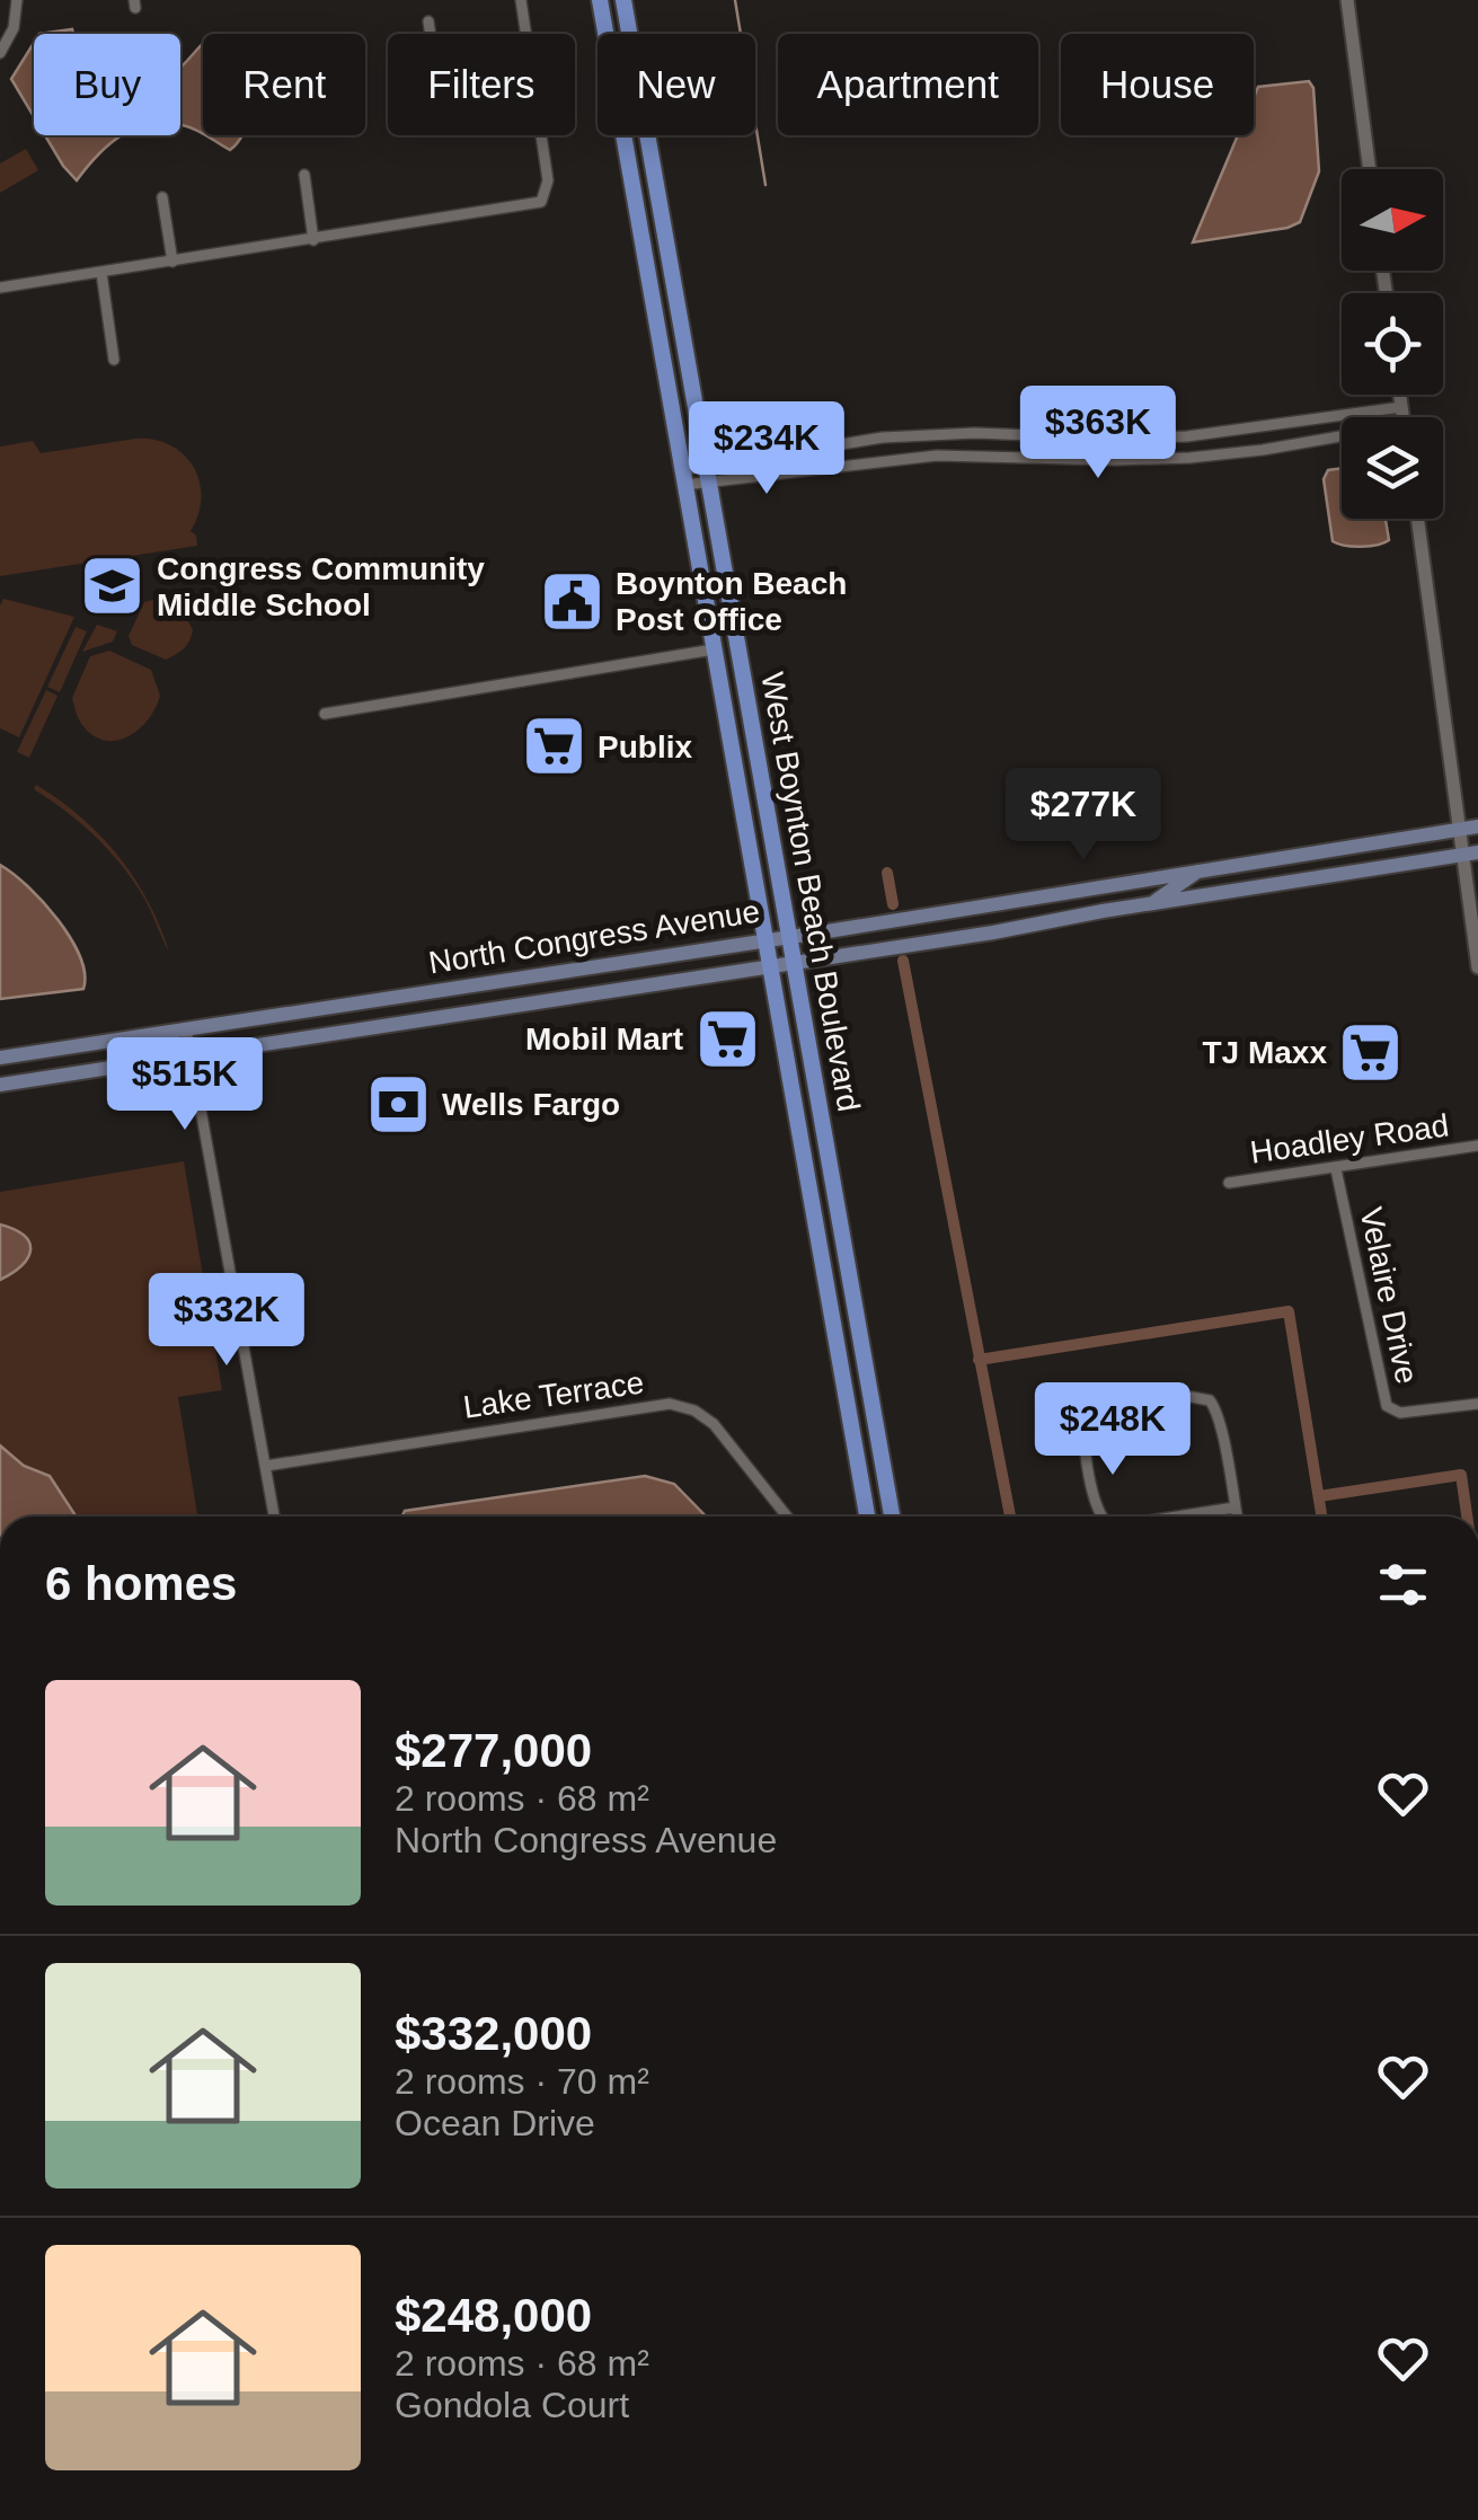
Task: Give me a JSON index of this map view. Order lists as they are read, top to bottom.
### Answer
{
  "streets": {
    "main road": ["West Boynton Beach Boulevard", "North Congress Avenue"],
    "street": ["Hoadley Road", "Velaire Drive", "Lake Terrace"]
  },
  "crossings": [
    ["West Boynton Beach Boulevard", "North Congress Avenue"],
    ["Hoadley Road", "Velaire Drive"]
  ],
  "places": {
    "school or university": ["Congress Community Middle School"],
    "public building": ["Boynton Beach Post Office"],
    "supermarket": ["Publix", "Mobil Mart", "TJ Maxx"],
    "bank": ["Wells Fargo"]
  },
  "north": "right",
  "page": {
    "chip": [
      "Buy",
      "Rent",
      "Filters",
      "New",
      "Apartment",
      "House"
    ],
    "price": [
      "$363K",
      "$234K",
      "$277K",
      "$515K",
      "$332K",
      "$248K"
    ],
    "heading": "6 homes",
    "list": [
      {
        "name": "$277,000",
        "note": "2 rooms · 68 m² · North Congress Avenue"
      },
      {
        "name": "$332,000",
        "note": "2 rooms · 70 m² · Ocean Drive"
      },
      {
        "name": "$248,000",
        "note": "2 rooms · 68 m² · Gondola Court"
      }
    ]
  }
}
